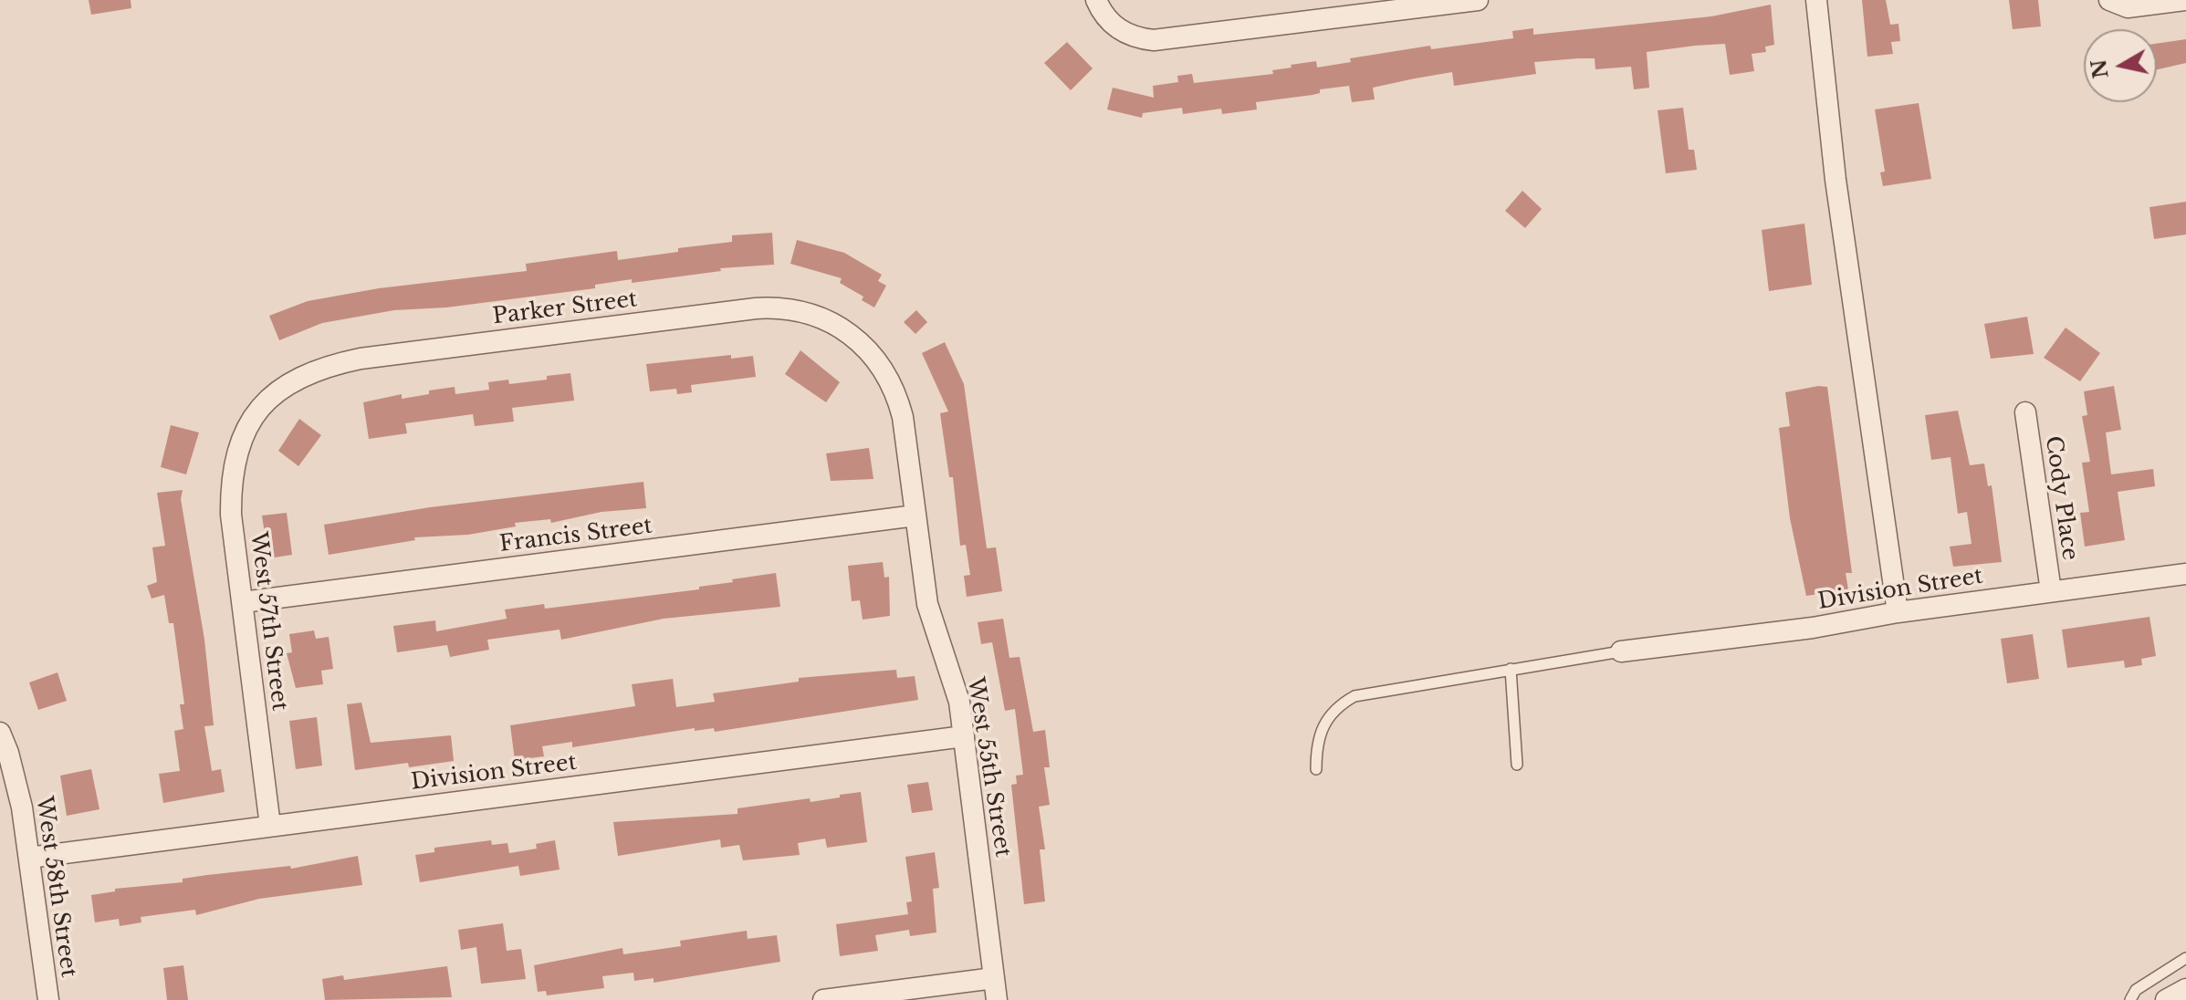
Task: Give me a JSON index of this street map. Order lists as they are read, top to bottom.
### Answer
{
  "streets": {
    "street": [
      "Parker Street",
      "Cody Place",
      "Francis Street",
      "Division Street",
      "West 57th Street",
      "West 55th Street",
      "West 58th Street"
    ]
  },
  "crossings": [
    ["Parker Street", "West 57th Street"],
    ["Parker Street", "West 55th Street"],
    ["Cody Place", "Division Street"],
    ["Francis Street", "West 57th Street"],
    ["Francis Street", "West 55th Street"],
    ["Division Street", "West 57th Street"],
    ["Division Street", "West 55th Street"],
    ["Division Street", "West 58th Street"]
  ],
  "north": "left"
}
